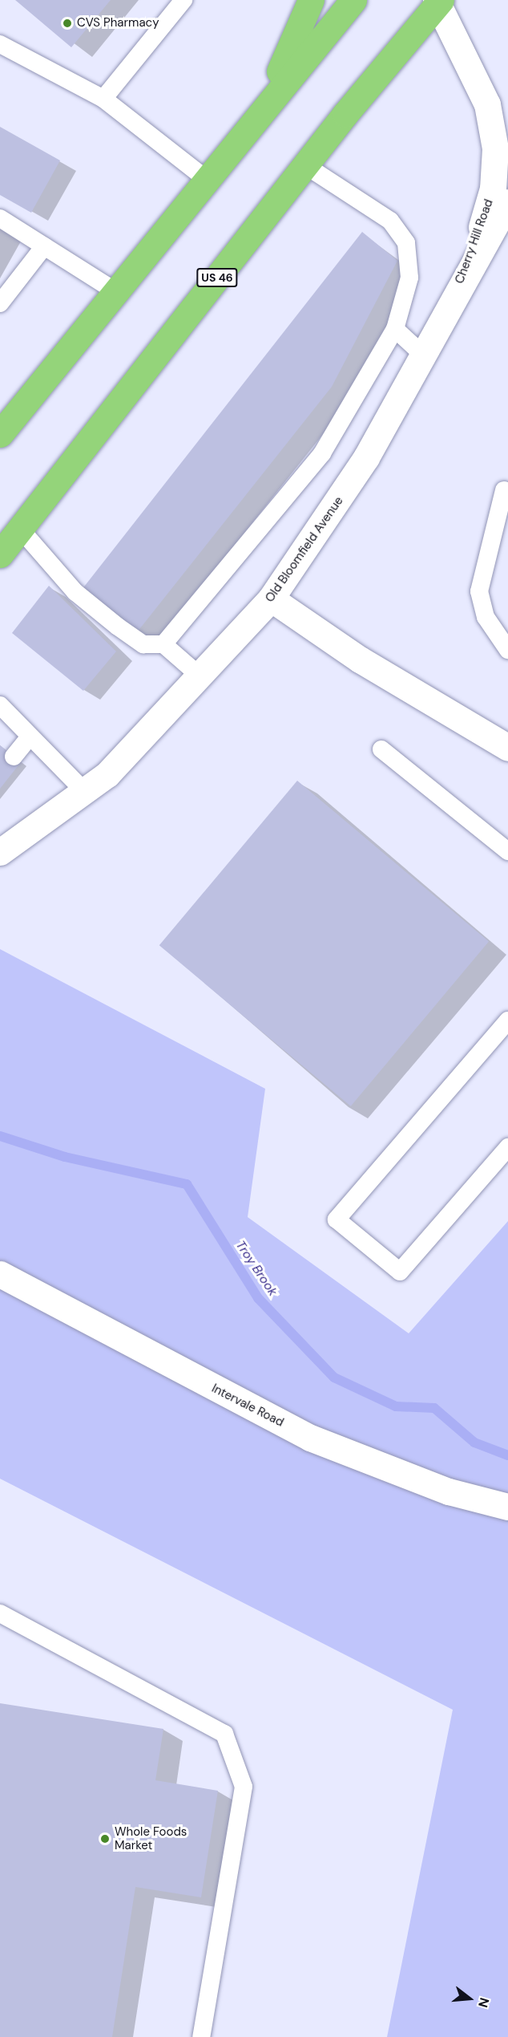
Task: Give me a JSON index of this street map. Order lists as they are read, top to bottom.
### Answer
{
  "streets": {
    "highway": ["US 46"],
    "main road": ["Cherry Hill Road", "Old Bloomfield Avenue", "Intervale Road"]
  },
  "crossings": [
    ["Cherry Hill Road", "US 46"],
    ["Cherry Hill Road", "Old Bloomfield Avenue"]
  ],
  "water": ["Troy Brook"],
  "places": ["CVS Pharmacy", "Whole Foods Market"],
  "north": "right"
}
